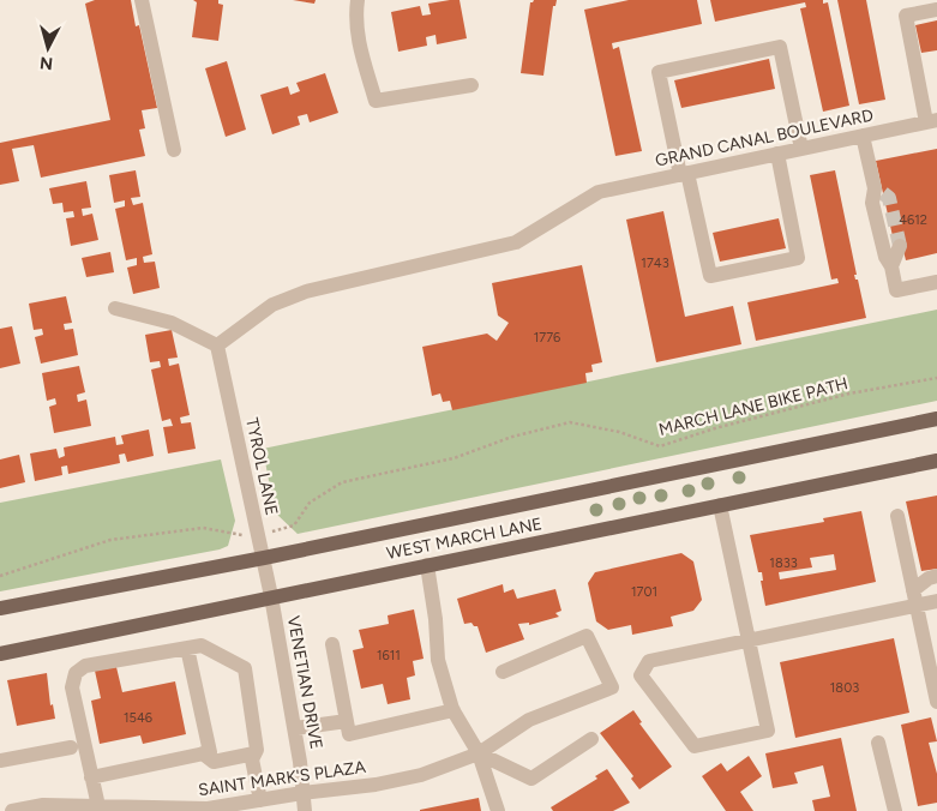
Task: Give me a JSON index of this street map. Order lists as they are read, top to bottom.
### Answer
{
  "streets": {
    "main road": ["WEST MARCH LANE"],
    "street": [
      "GRAND CANAL BOULEVARD",
      "TYROL LANE",
      "VENETIAN DRIVE",
      "SAINT MARK'S PLAZA"
    ],
    "path": ["MARCH LANE BIKE PATH"]
  },
  "crossings": [
    ["GRAND CANAL BOULEVARD", "TYROL LANE"],
    ["MARCH LANE BIKE PATH", "TYROL LANE"],
    ["TYROL LANE", "WEST MARCH LANE"],
    ["TYROL LANE", "VENETIAN DRIVE"],
    ["WEST MARCH LANE", "VENETIAN DRIVE"],
    ["VENETIAN DRIVE", "SAINT MARK'S PLAZA"]
  ],
  "house_numbers": [
    "4612",
    "1743",
    "1776",
    "1833",
    "1701",
    "1611",
    "1803",
    "1546"
  ],
  "north": "bottom"
}
